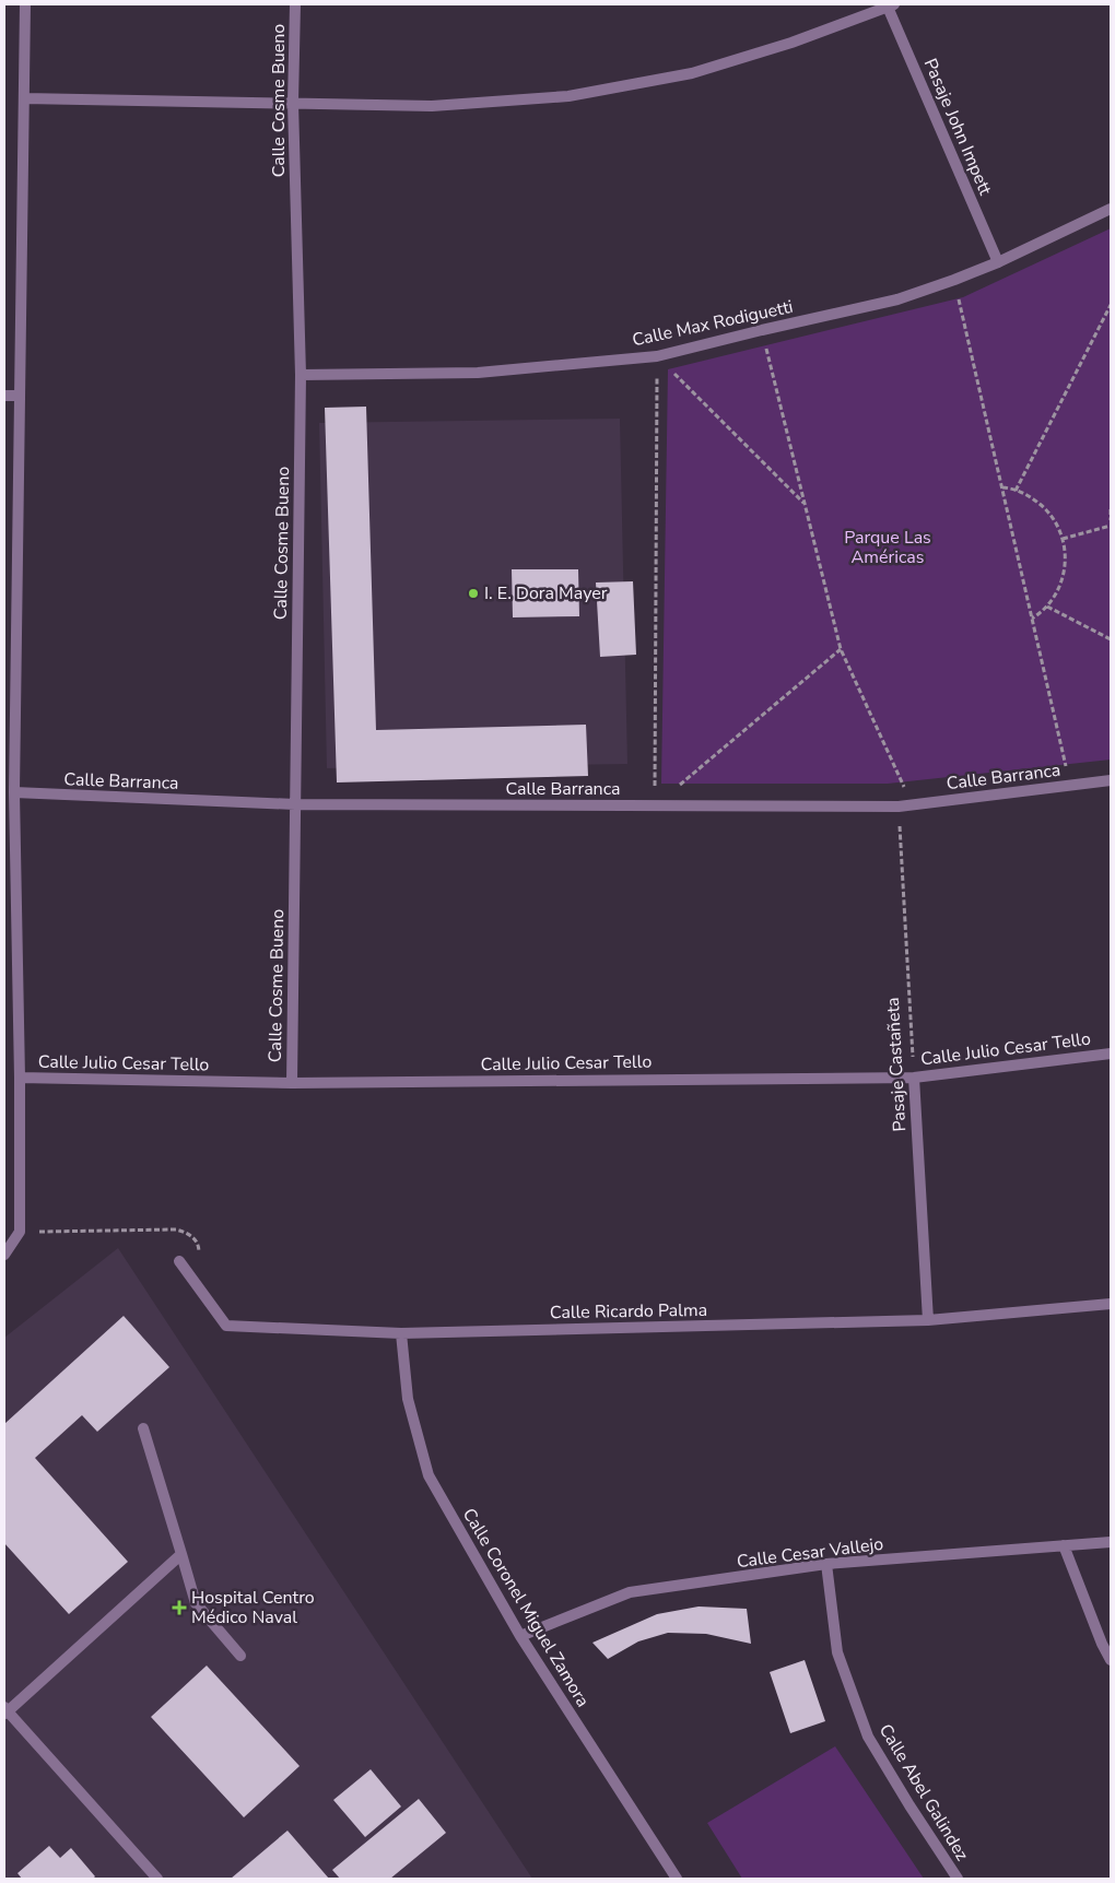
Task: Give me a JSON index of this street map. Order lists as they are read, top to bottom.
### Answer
{
  "streets": {
    "street": [
      "Calle Cosme Bueno",
      "Pasaje John Impett",
      "Calle Max Rodiguetti",
      "Calle Barranca",
      "Calle Julio Cesar Tello",
      "Pasaje Castañeta",
      "Calle Ricardo Palma",
      "Calle Cesar Vallejo",
      "Calle Coronel Miguel Zamora",
      "Calle Abel Galindez"
    ]
  },
  "crossings": [
    ["Calle Cosme Bueno", "Calle Max Rodiguetti"],
    ["Calle Cosme Bueno", "Calle Barranca"],
    ["Calle Cosme Bueno", "Calle Julio Cesar Tello"],
    ["Pasaje John Impett", "Calle Max Rodiguetti"],
    ["Calle Barranca", "Pasaje Castañeta"],
    ["Calle Julio Cesar Tello", "Pasaje Castañeta"],
    ["Pasaje Castañeta", "Calle Ricardo Palma"],
    ["Calle Ricardo Palma", "Calle Coronel Miguel Zamora"],
    ["Calle Cesar Vallejo", "Calle Coronel Miguel Zamora"],
    ["Calle Cesar Vallejo", "Calle Abel Galindez"]
  ],
  "parks": ["Parque Las Américas"],
  "places": {
    "other": ["I. E. Dora Mayer"],
    "health": ["Hospital Centro Médico Naval"]
  }
}
